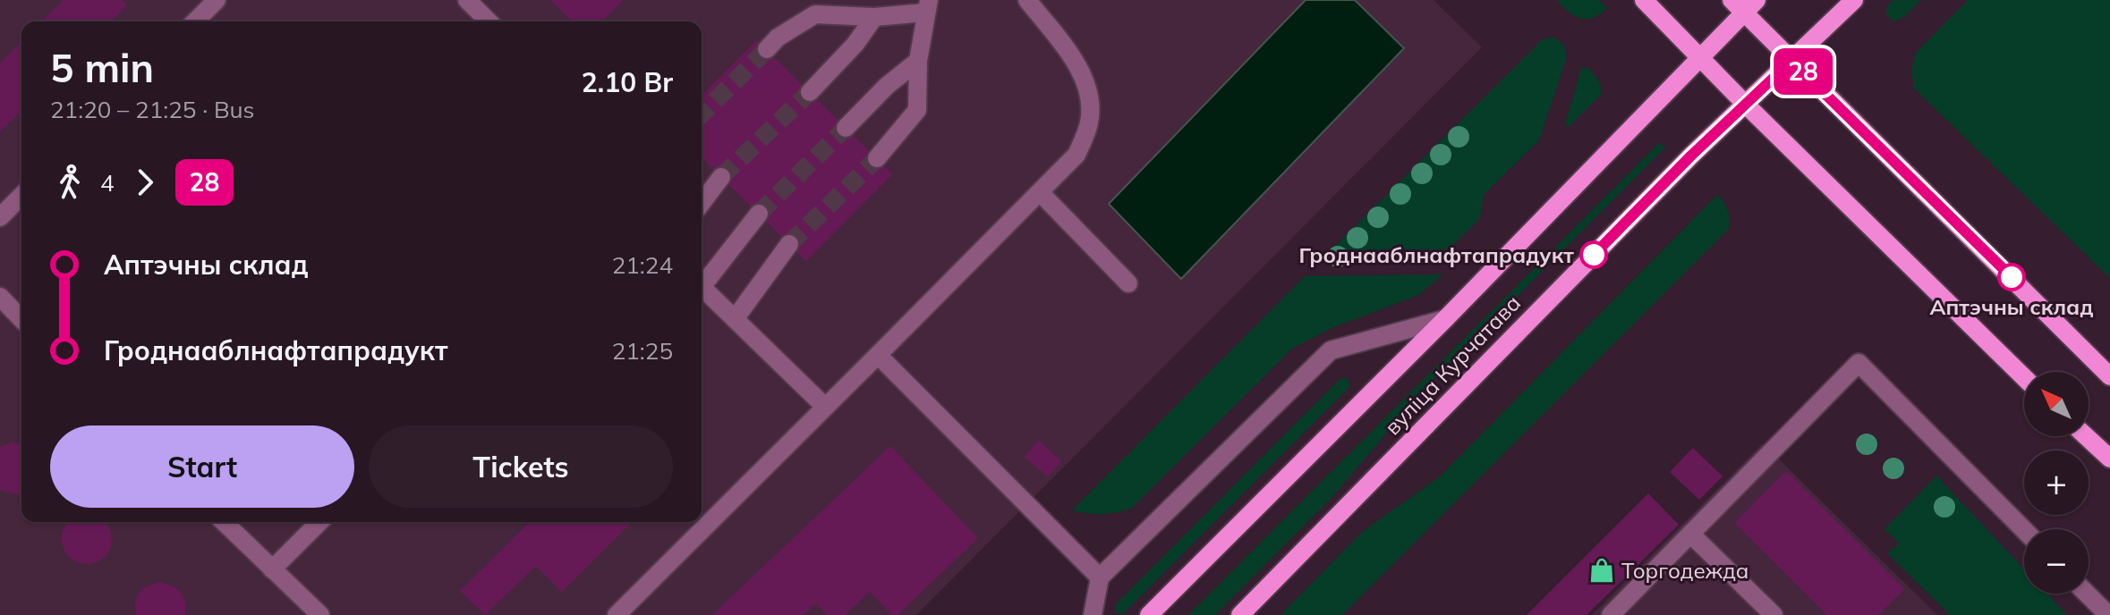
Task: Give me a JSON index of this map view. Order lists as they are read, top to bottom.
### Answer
{
  "streets": {
    "main road": ["вуліца Курчатава"]
  },
  "places": {
    "other": ["Гроднааблнафтапрадукт", "Аптэчны склад"],
    "shop": ["Торгодежда"]
  },
  "lines": ["bus line 28"],
  "north": "top left",
  "page": {
    "on_map": "28",
    "heading": ["5 min", "21:20 – 21:25 · Bus", "2.10 Br"],
    "legs": ["4", "28"],
    "list": [
      {
        "name": "Аптэчны склад",
        "value": "21:24"
      },
      {
        "name": "Гроднааблнафтапрадукт",
        "value": "21:25"
      }
    ],
    "map_buttons": ["+", "−"],
    "buttons": ["Start", "Tickets"]
  }
}
